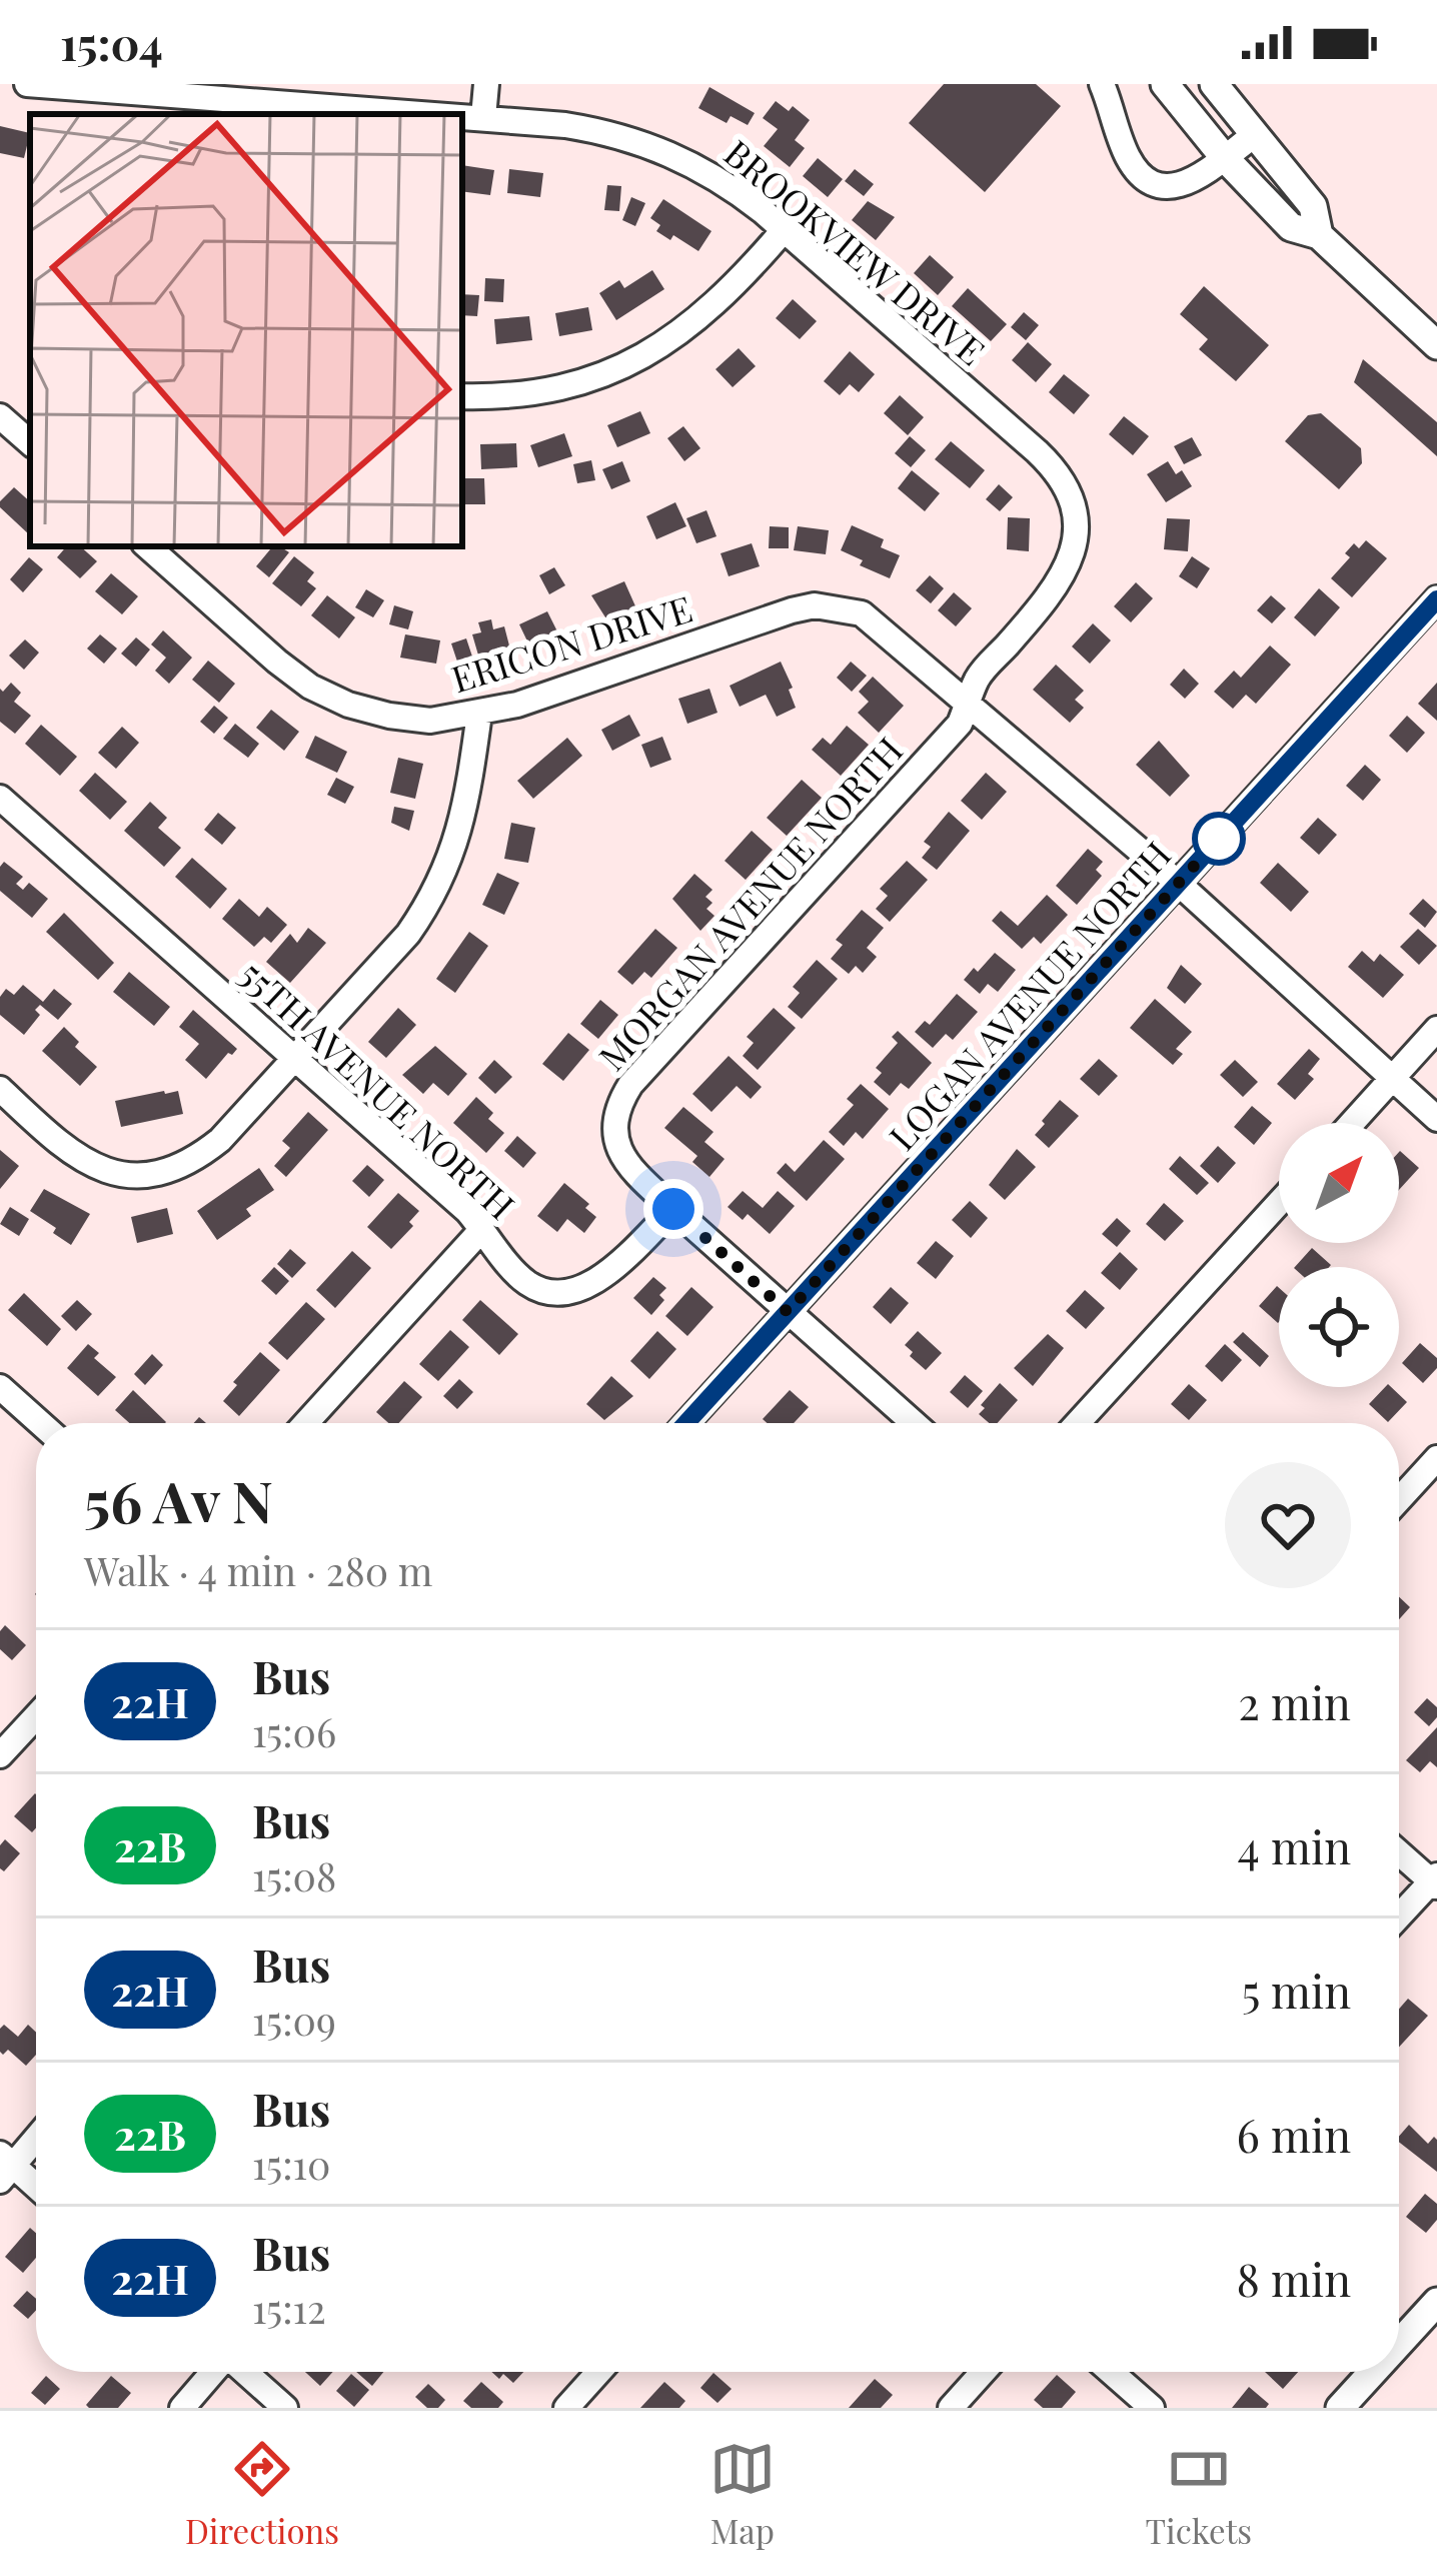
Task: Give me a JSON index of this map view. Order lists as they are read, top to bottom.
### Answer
{
  "streets": {
    "street": [
      "BROOKVIEW DRIVE",
      "ERICON DRIVE",
      "MORGAN AVENUE NORTH",
      "LOGAN AVENUE NORTH",
      "55TH AVENUE NORTH"
    ]
  },
  "crossings": [
    ["BROOKVIEW DRIVE", "ERICON DRIVE"],
    ["BROOKVIEW DRIVE", "MORGAN AVENUE NORTH"],
    ["ERICON DRIVE", "MORGAN AVENUE NORTH"],
    ["ERICON DRIVE", "LOGAN AVENUE NORTH"],
    ["MORGAN AVENUE NORTH", "55TH AVENUE NORTH"]
  ],
  "lines": ["bus line 22H"],
  "north": "top right",
  "page": {
    "status": "15:04",
    "heading": ["56 Av N", "Walk · 4 min · 280 m"],
    "list": [
      {
        "mark": "22H",
        "name": "Bus",
        "note": "15:06",
        "value": "2 min"
      },
      {
        "mark": "22B",
        "name": "Bus",
        "note": "15:08",
        "value": "4 min"
      },
      {
        "mark": "22H",
        "name": "Bus",
        "note": "15:09",
        "value": "5 min"
      },
      {
        "mark": "22B",
        "name": "Bus",
        "note": "15:10",
        "value": "6 min"
      },
      {
        "mark": "22H",
        "name": "Bus",
        "note": "15:12",
        "value": "8 min"
      }
    ],
    "tabs": ["Directions", "Map", "Tickets"]
  }
}
